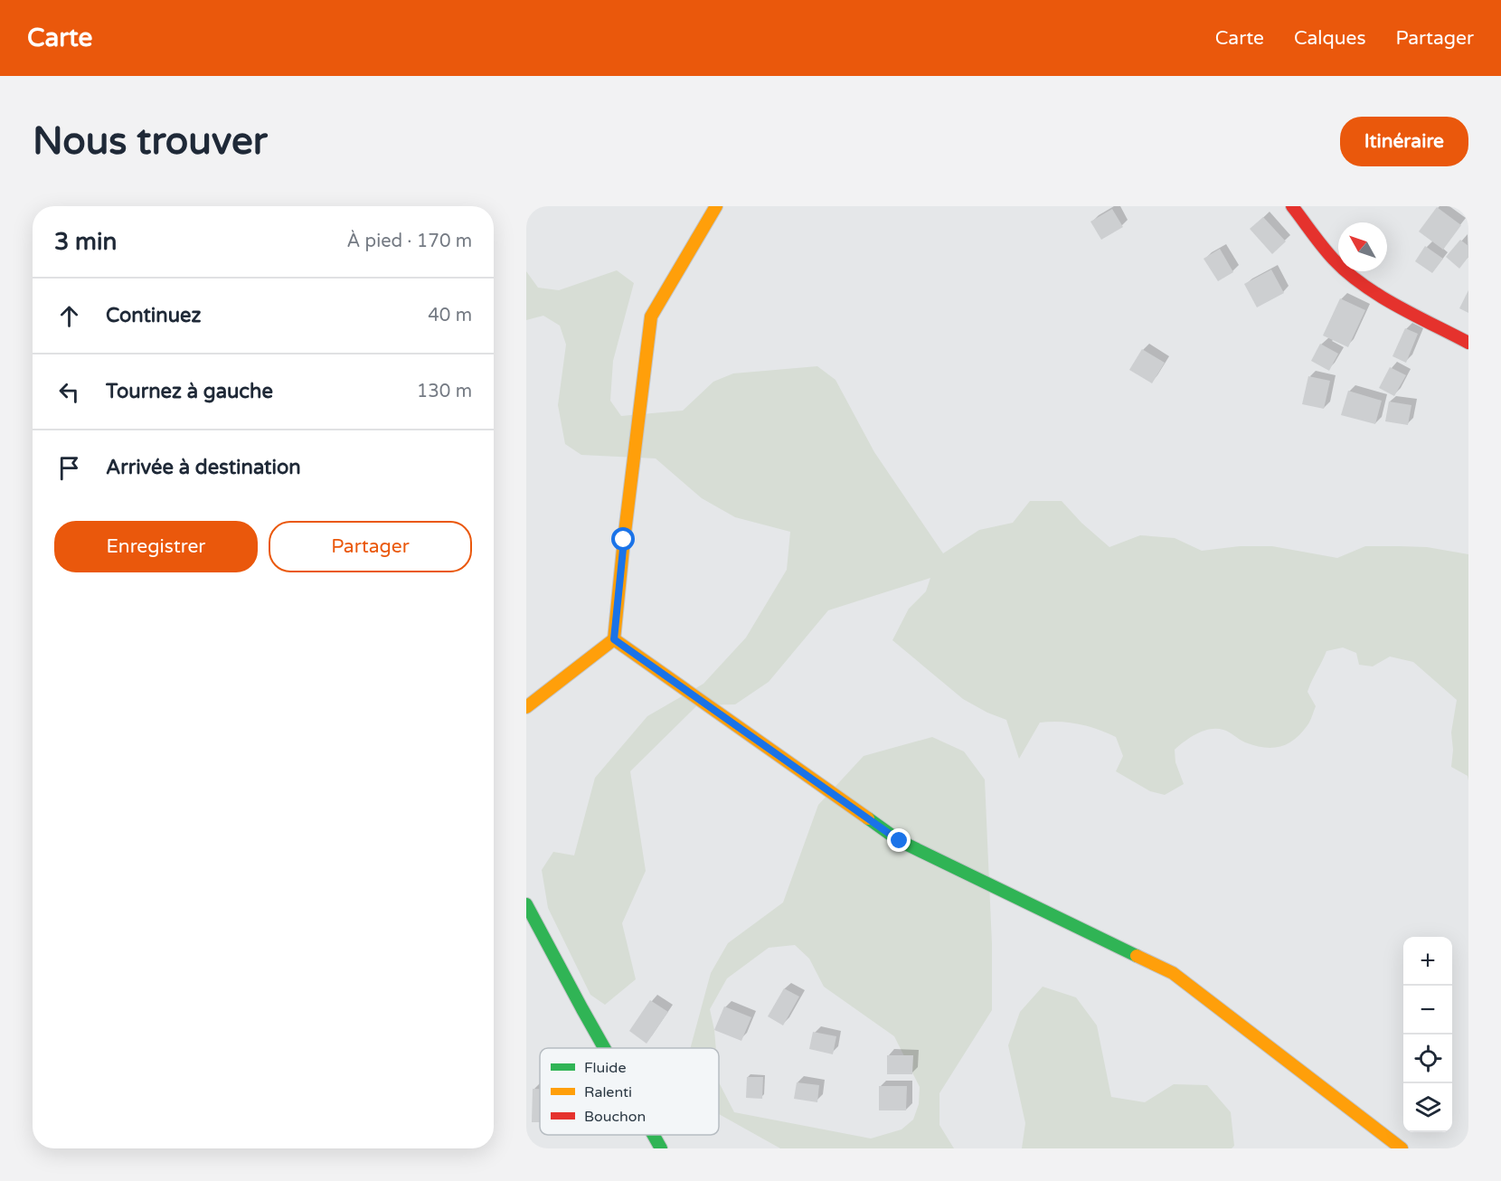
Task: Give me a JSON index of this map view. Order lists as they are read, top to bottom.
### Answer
{
  "legend": ["Fluide", "Ralenti", "Bouchon"],
  "north": "top left",
  "page": {
    "header": "Carte",
    "nav": ["Carte", "Calques", "Partager"],
    "buttons": [
      "Itinéraire",
      ["Enregistrer", "Partager"]
    ],
    "title": "Nous trouver",
    "heading": ["3 min", "À pied · 170 m"],
    "list": [
      ["Continuez", "40 m"],
      ["Tournez à gauche", "130 m"],
      "Arrivée à destination"
    ],
    "map_buttons": ["+", "−"]
  }
}
